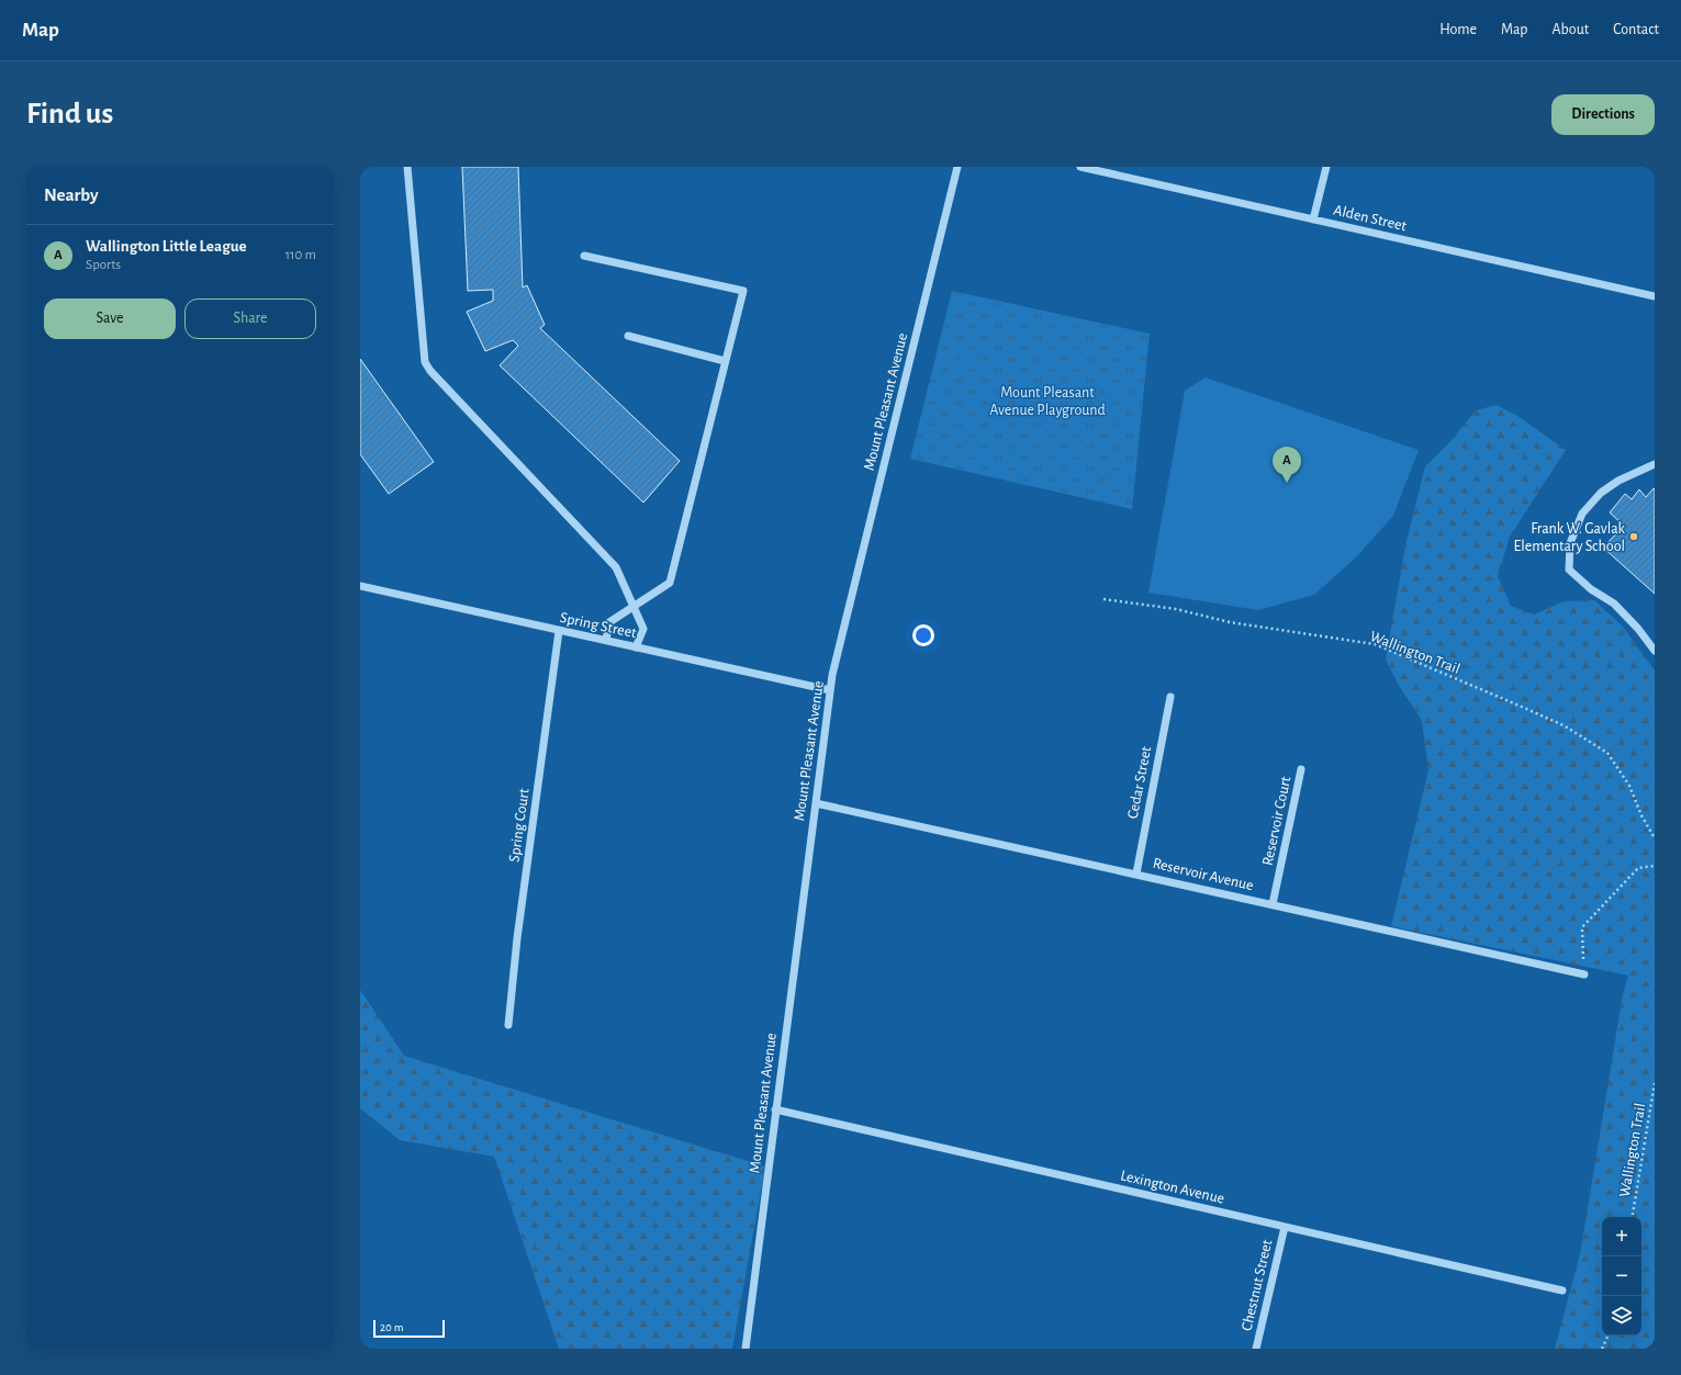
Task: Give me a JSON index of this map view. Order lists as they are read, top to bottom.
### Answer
{
  "streets": {
    "street": [
      "Alden Street",
      "Mount Pleasant Avenue",
      "Spring Street",
      "Cedar Street",
      "Reservoir Court",
      "Spring Court",
      "Reservoir Avenue",
      "Lexington Avenue",
      "Chestnut Street"
    ],
    "path": ["Wallington Trail"]
  },
  "crossings": [
    ["Mount Pleasant Avenue", "Spring Street"],
    ["Mount Pleasant Avenue", "Reservoir Avenue"],
    ["Mount Pleasant Avenue", "Lexington Avenue"],
    ["Spring Street", "Spring Court"],
    ["Cedar Street", "Reservoir Avenue"],
    ["Reservoir Court", "Reservoir Avenue"],
    ["Lexington Avenue", "Chestnut Street"]
  ],
  "parks": ["Mount Pleasant Avenue Playground"],
  "places": ["Frank W. Gavlak Elementary School"],
  "scale_bar": "20 m",
  "page": {
    "header": "Map",
    "nav": [
      "Home",
      "Map",
      "About",
      "Contact"
    ],
    "buttons": [
      "Directions",
      ["Save", "Share"]
    ],
    "title": "Find us",
    "heading": "Nearby",
    "list": [
      {
        "mark": "A",
        "name": "Wallington Little League",
        "note": "Sports",
        "value": "110 m"
      }
    ],
    "pins": "A",
    "map_buttons": ["+", "−"],
    "scale": "20 m"
  }
}
